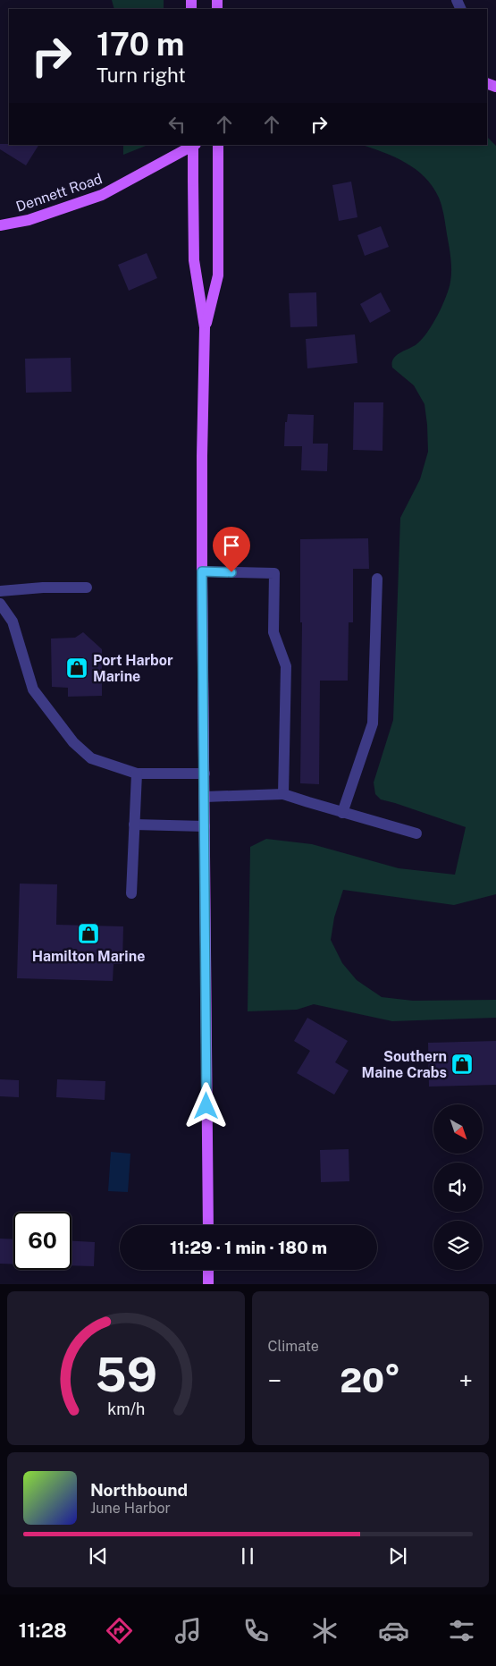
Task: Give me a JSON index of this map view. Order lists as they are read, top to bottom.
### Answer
{
  "streets": {
    "main road": ["Dennett Road"]
  },
  "places": {
    "shop": ["Port Harbor Marine", "Hamilton Marine", "Southern Maine Crabs"]
  },
  "north": "bottom right",
  "page": {
    "turn": ["170 m", "Turn right"],
    "limit": "60",
    "trip": "11:29 · 1 min · 180 m",
    "tile": "Climate",
    "heat": ["−", "20°", "+"],
    "song": ["Northbound", "June Harbor"],
    "tabs": "11:28",
    "gauge": ["59", "km/h"]
  }
}
